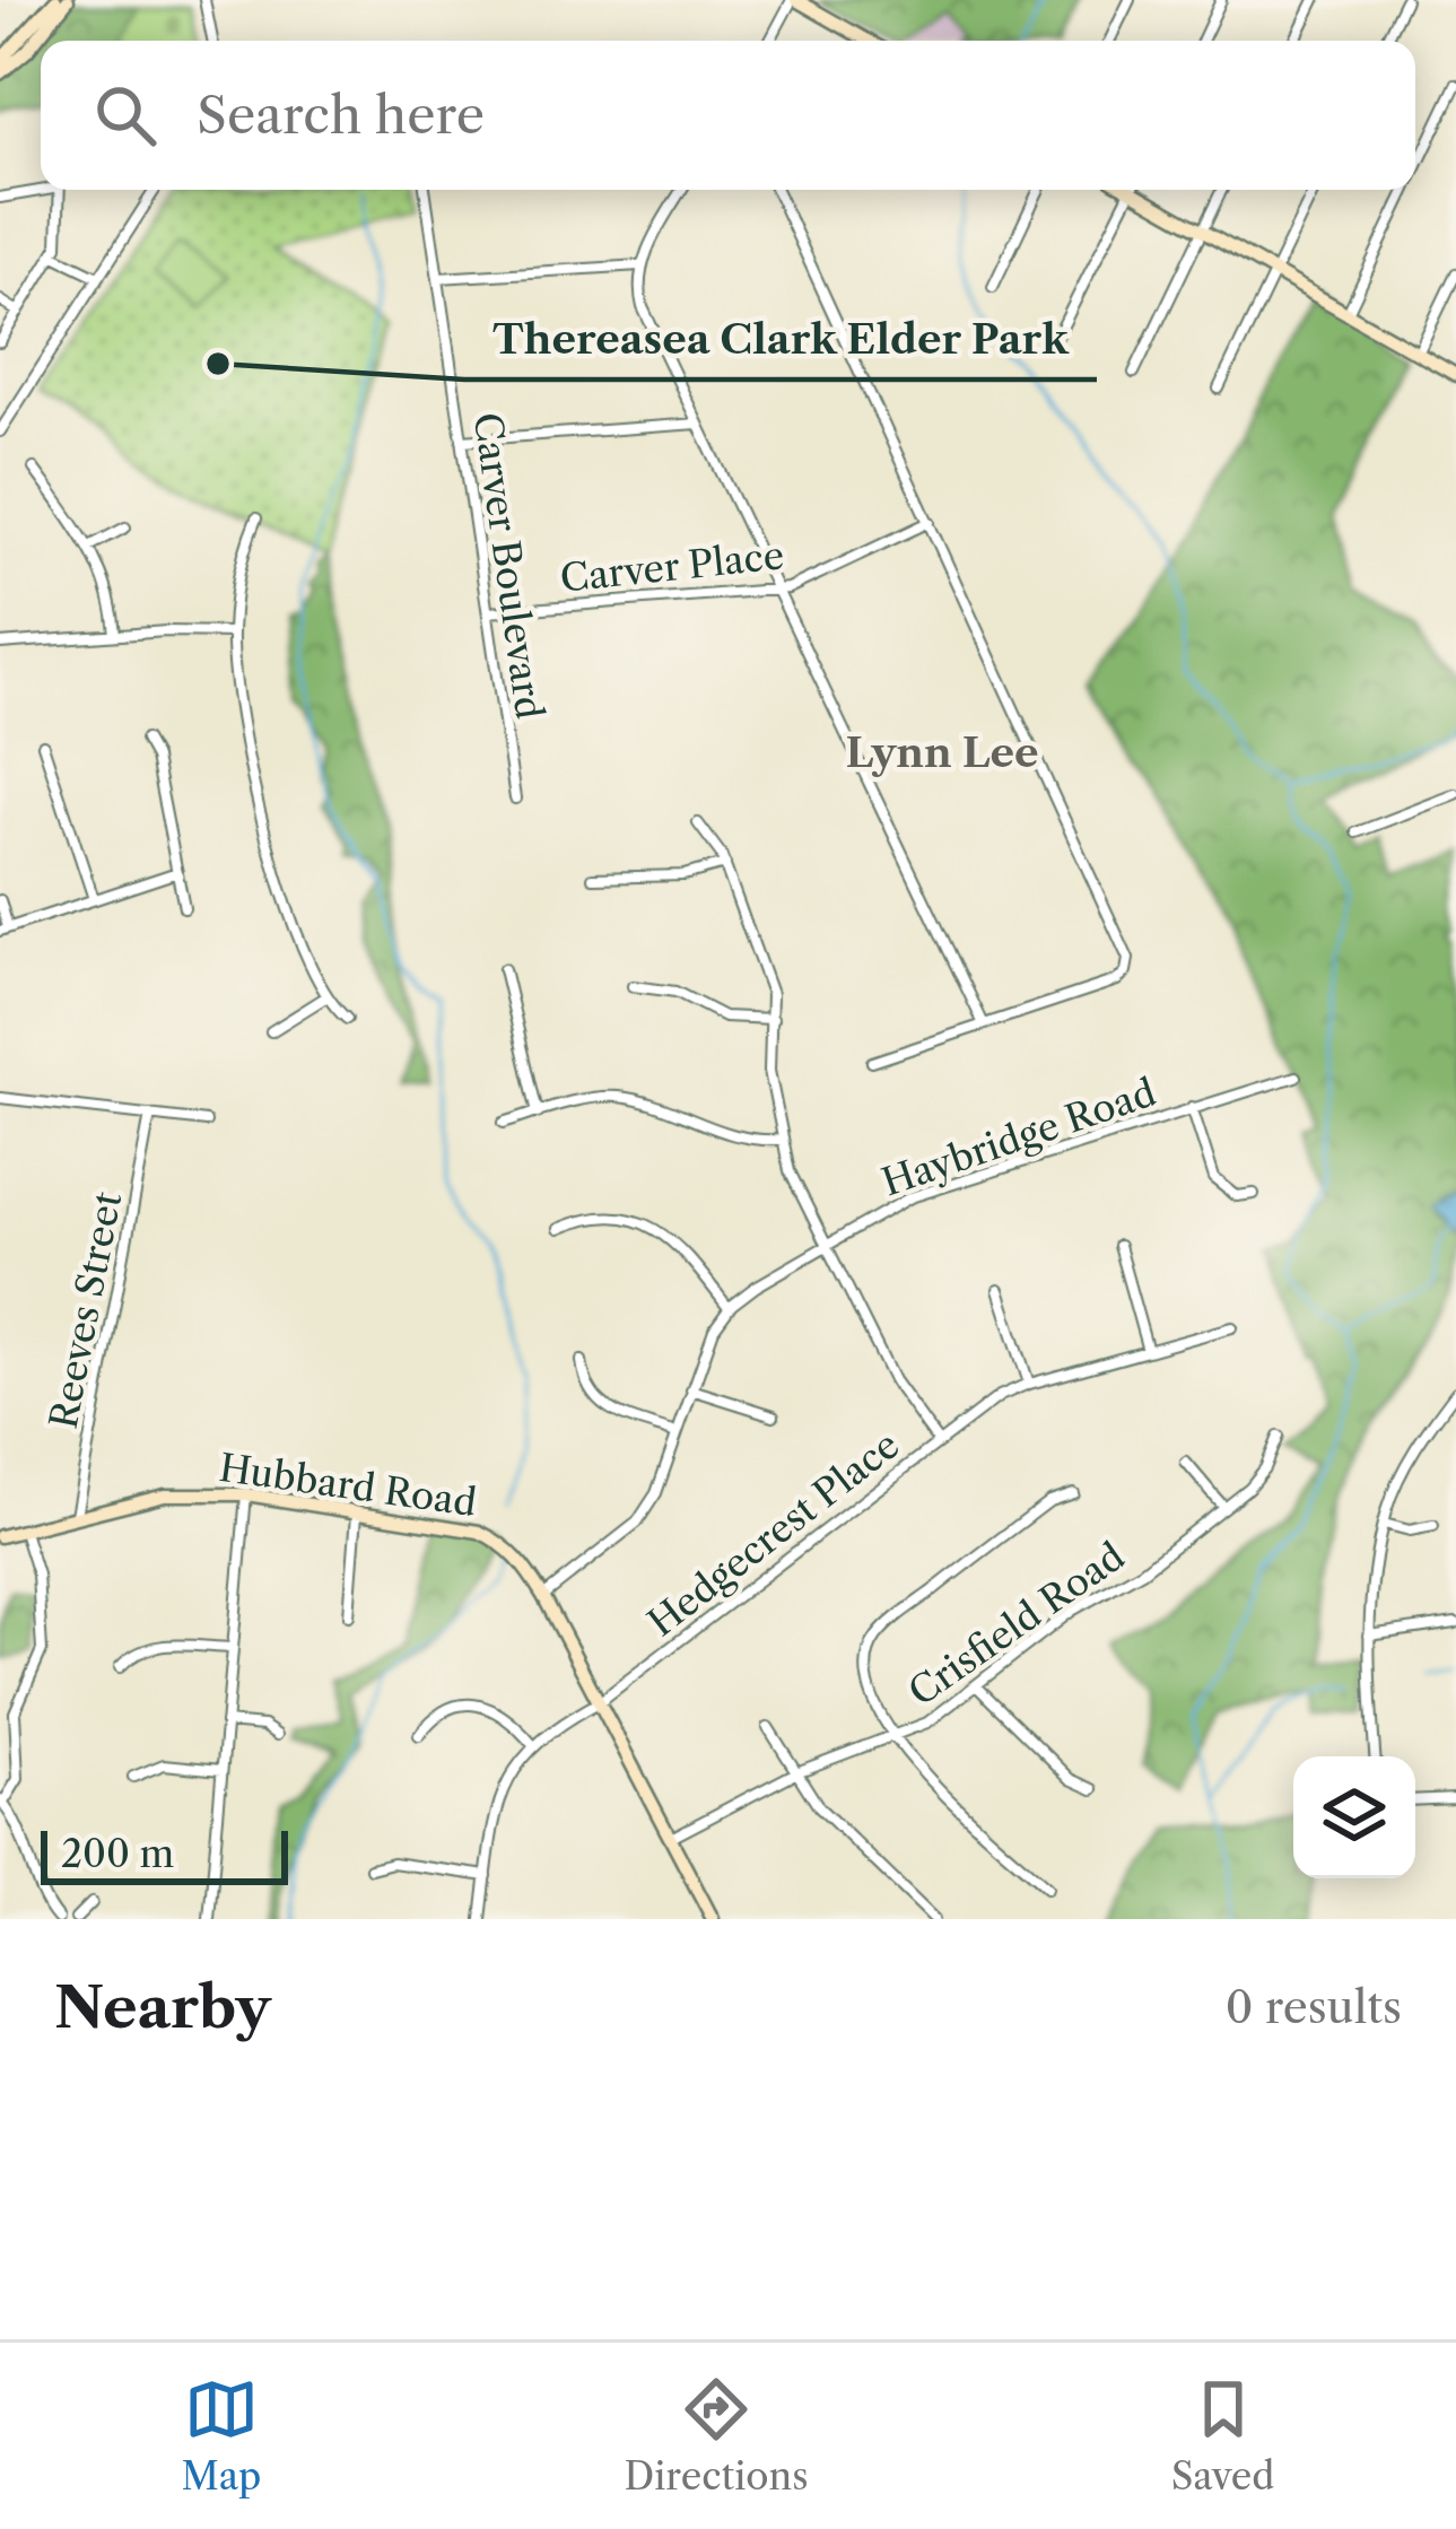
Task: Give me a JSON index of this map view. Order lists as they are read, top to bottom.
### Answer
{
  "streets": {
    "main road": ["Hubbard Road"],
    "street": [
      "Carver Boulevard",
      "Carver Place",
      "Haybridge Road",
      "Reeves Street",
      "Hedgecrest Place",
      "Crisfield Road"
    ]
  },
  "crossings": [
    ["Carver Boulevard", "Carver Place"],
    ["Haybridge Road", "Hubbard Road"],
    ["Reeves Street", "Hubbard Road"],
    ["Hubbard Road", "Hedgecrest Place"],
    ["Hubbard Road", "Crisfield Road"]
  ],
  "districts": ["Lynn Lee"],
  "places": ["Thereasea Clark Elder Park"],
  "scale_bar": "200 m",
  "page": {
    "search": "Search here",
    "scale": "200 m",
    "heading": ["Nearby", "0 results"],
    "nav": ["Map", "Directions", "Saved"]
  }
}
